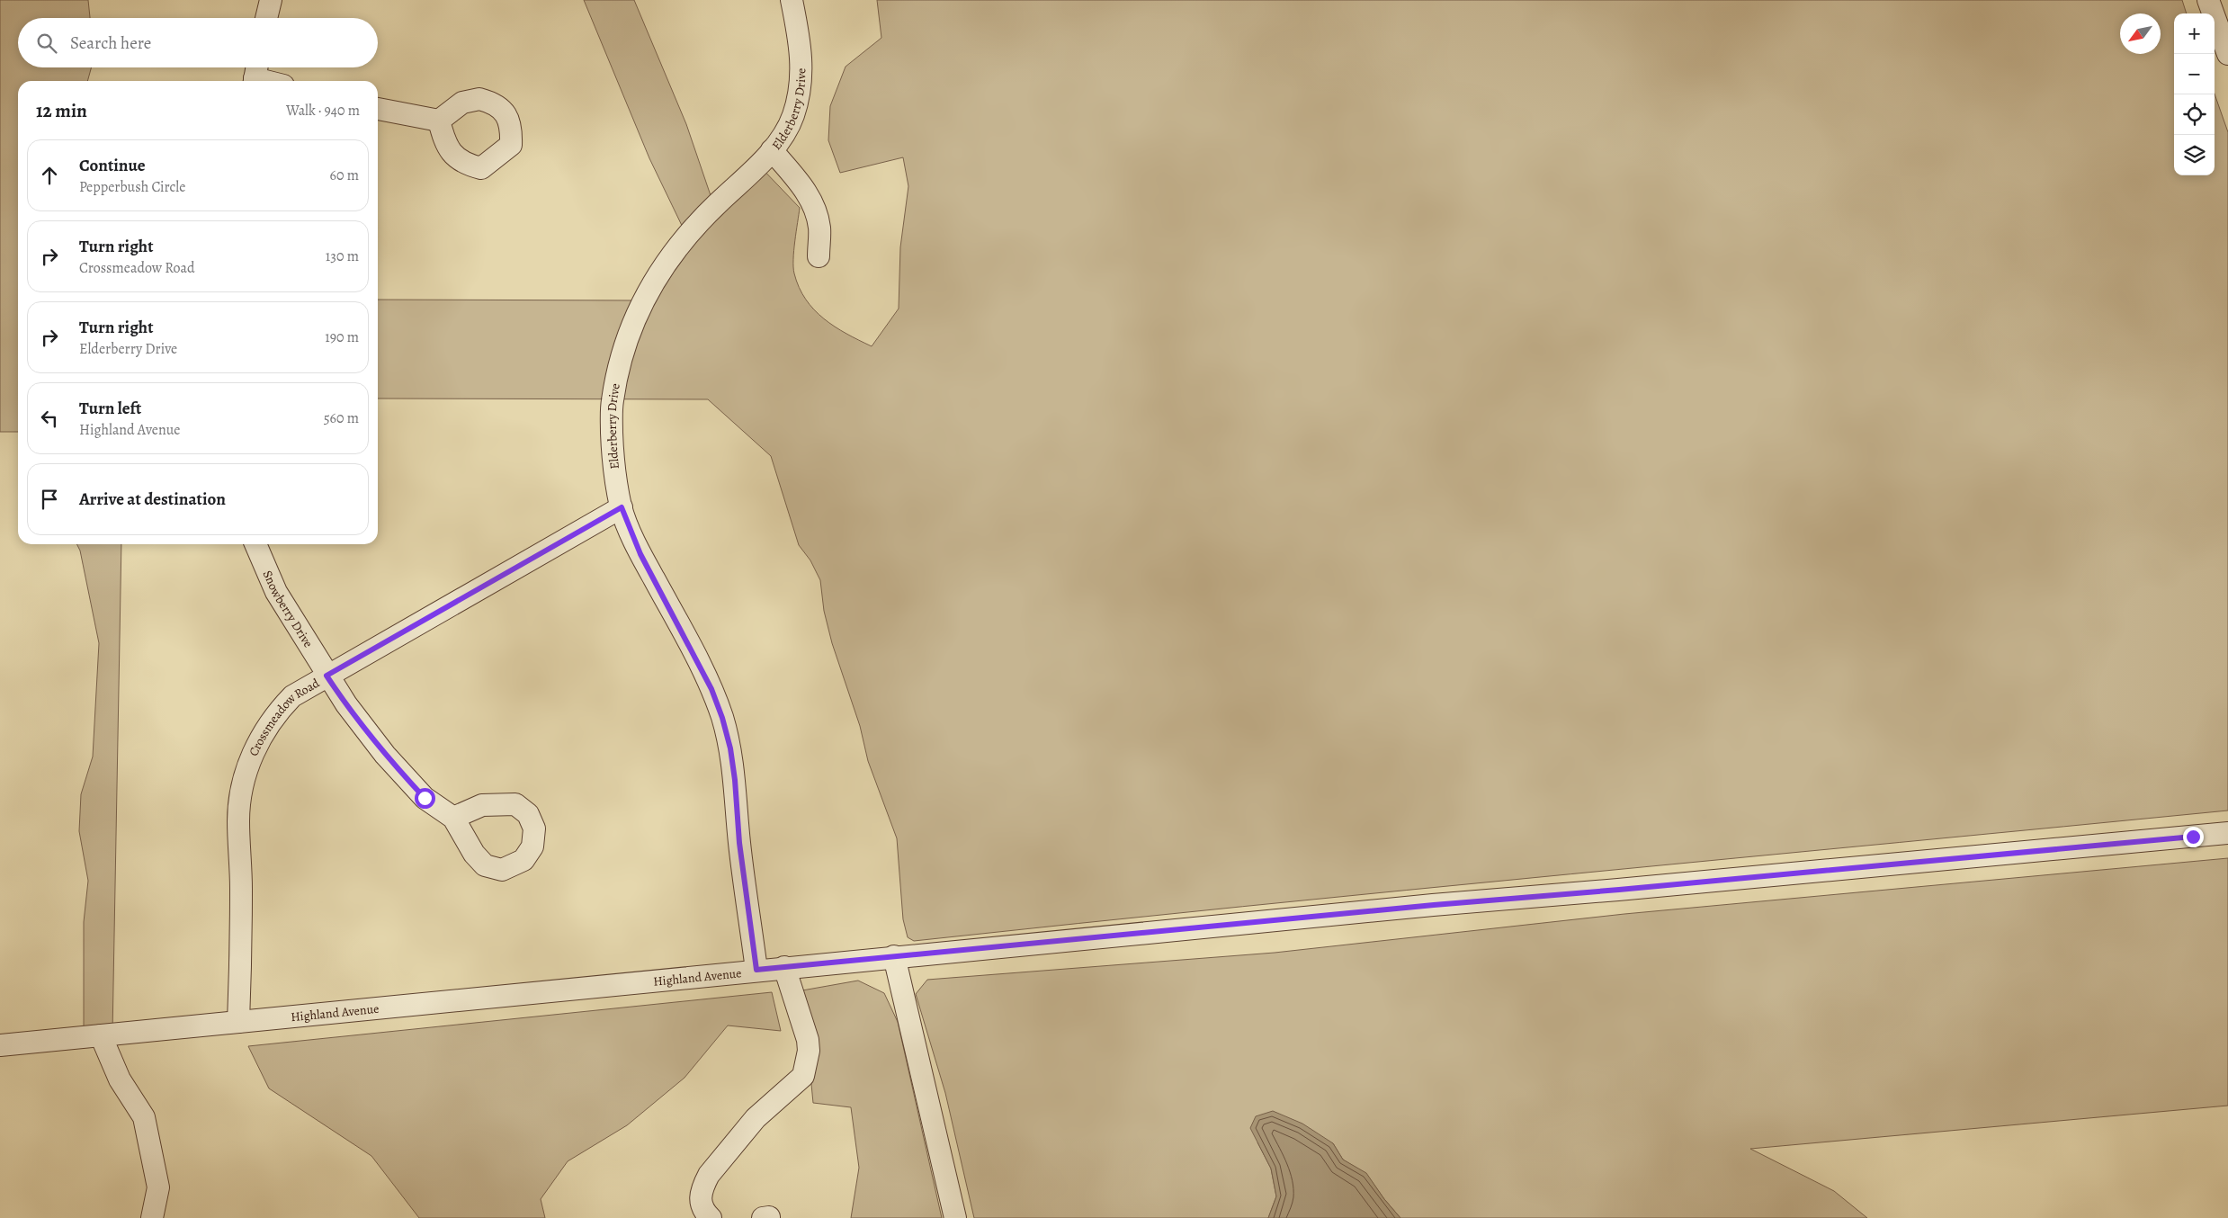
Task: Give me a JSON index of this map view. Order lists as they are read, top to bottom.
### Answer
{
  "streets": {
    "street": [
      "Elderberry Drive",
      "Snowberry Drive",
      "Crossmeadow Road",
      "Highland Avenue"
    ]
  },
  "crossings": [
    ["Elderberry Drive", "Crossmeadow Road"],
    ["Elderberry Drive", "Highland Avenue"],
    ["Snowberry Drive", "Crossmeadow Road"],
    ["Crossmeadow Road", "Highland Avenue"]
  ],
  "north": "bottom left",
  "page": {
    "map_buttons": ["+", "−"],
    "search": "Search here",
    "heading": ["12 min", "Walk · 940 m"],
    "list": [
      ["Continue", "Pepperbush Circle", "60 m"],
      ["Turn right", "Crossmeadow Road", "130 m"],
      ["Turn right", "Elderberry Drive", "190 m"],
      ["Turn left", "Highland Avenue", "560 m"],
      "Arrive at destination"
    ]
  }
}
